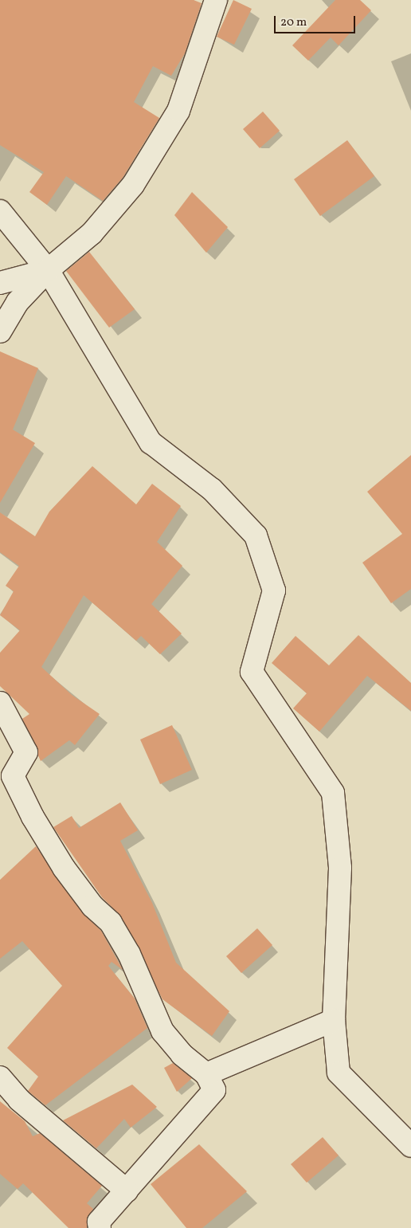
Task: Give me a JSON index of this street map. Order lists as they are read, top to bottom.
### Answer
{
  "scale_bar": "20 m"
}
